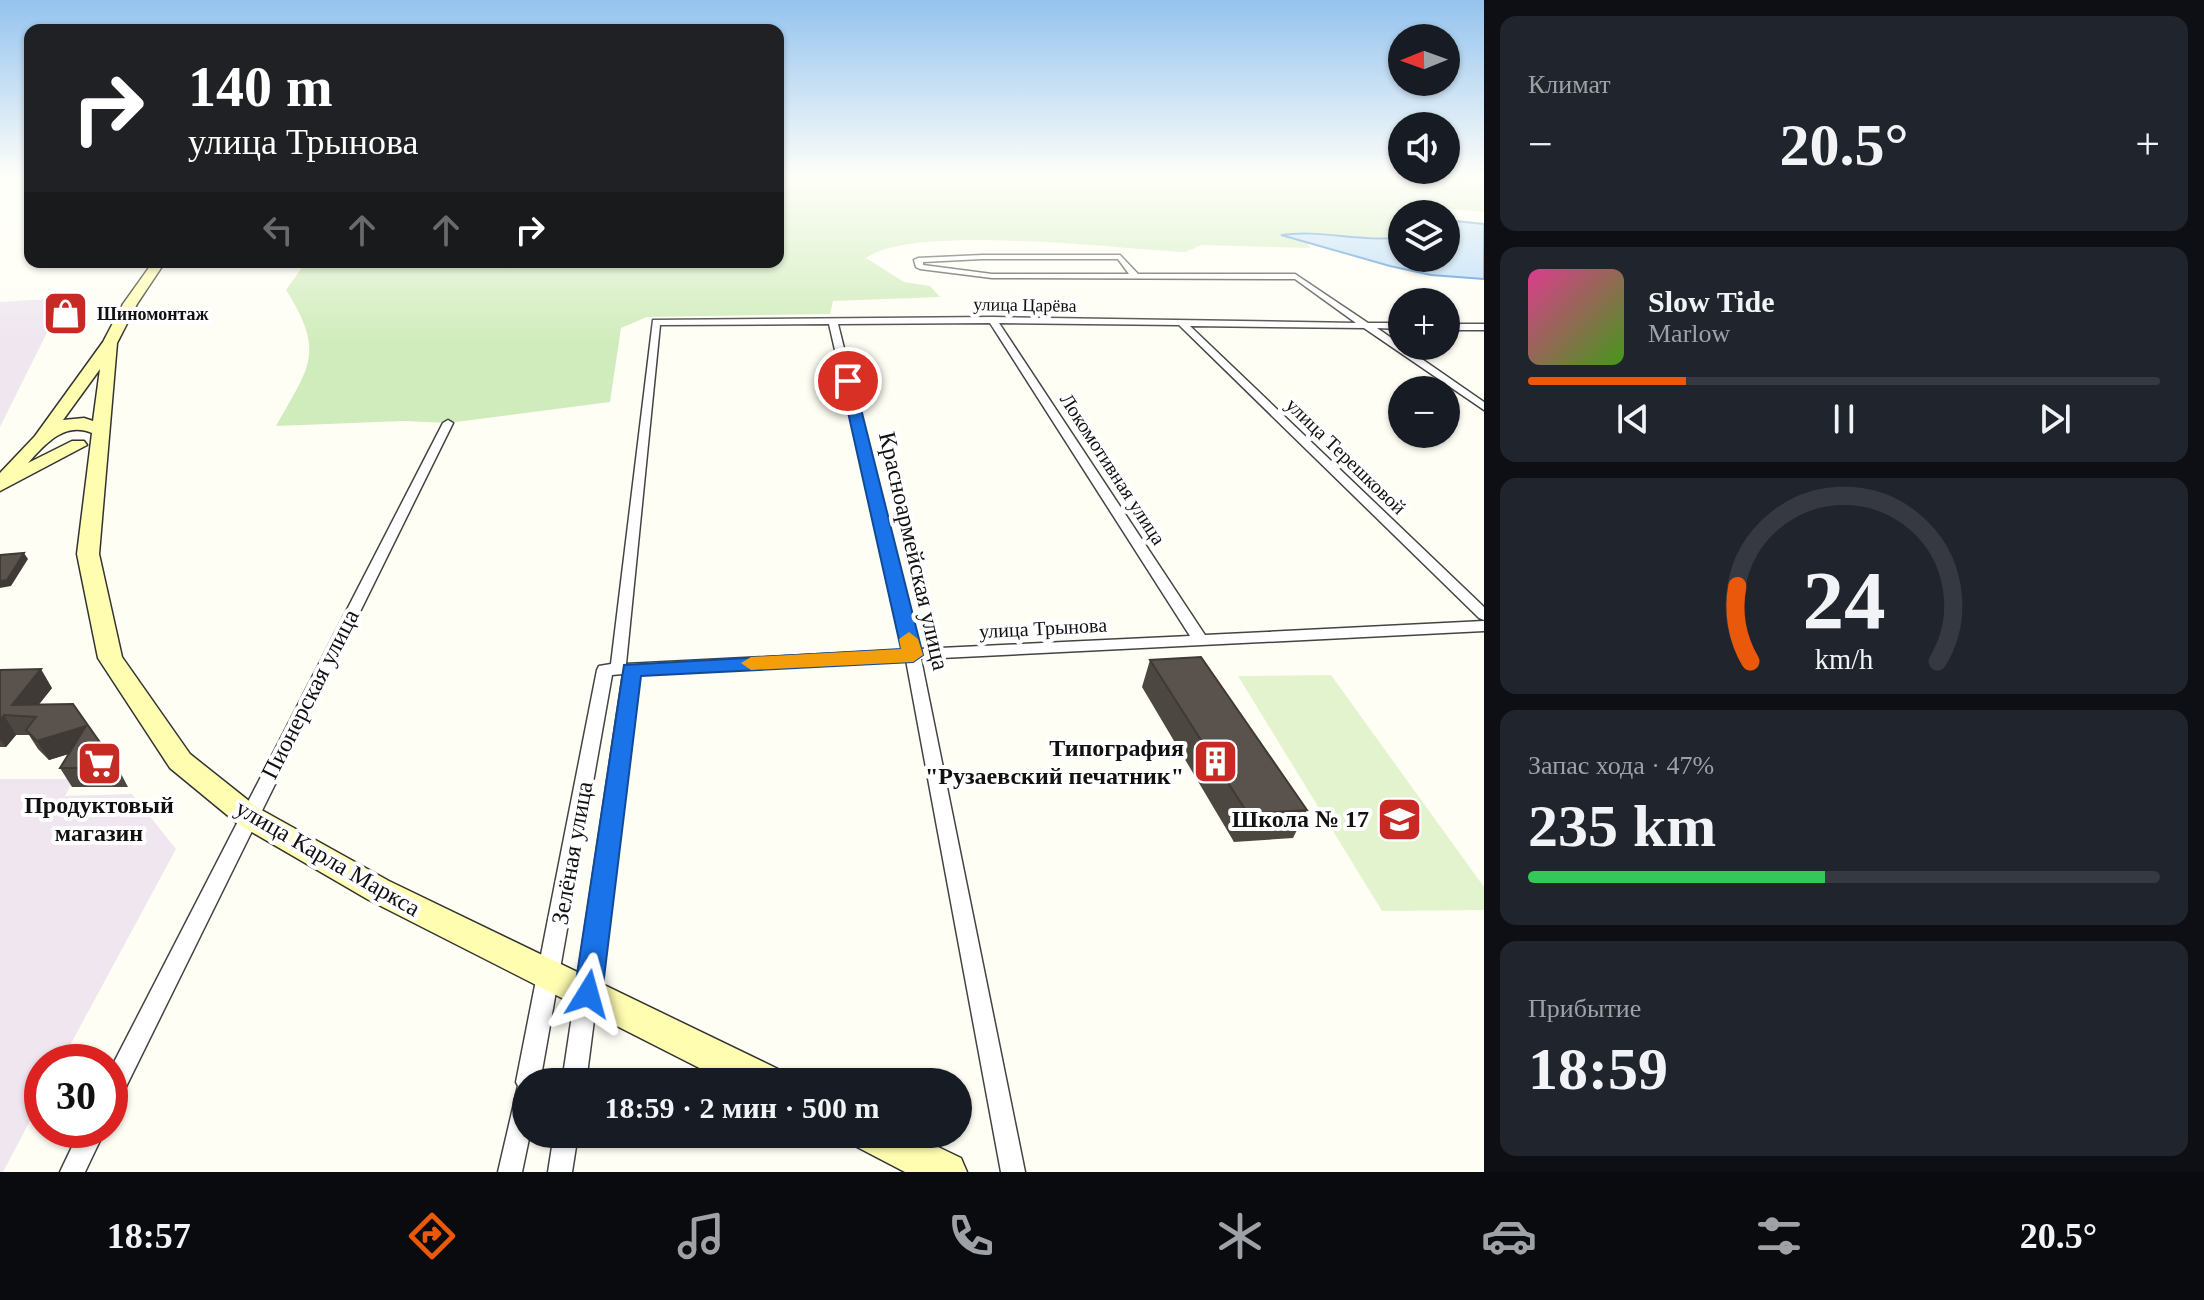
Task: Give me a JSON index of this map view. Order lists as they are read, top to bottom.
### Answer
{
  "streets": {
    "street": [
      "улица Царёва",
      "улица Терешковой",
      "Локомотивная улица",
      "Красноармейская улица",
      "улица Трынова",
      "Пионерская улица",
      "Зелёная улица",
      "улица Карла Маркса"
    ]
  },
  "crossings": [
    ["улица Царёва", "улица Терешковой"],
    ["улица Царёва", "Локомотивная улица"],
    ["улица Царёва", "Красноармейская улица"],
    ["улица Царёва", "Зелёная улица"],
    ["Локомотивная улица", "улица Трынова"],
    ["Красноармейская улица", "улица Трынова"],
    ["улица Трынова", "Зелёная улица"],
    ["Пионерская улица", "улица Карла Маркса"],
    ["Зелёная улица", "улица Карла Маркса"]
  ],
  "places": {
    "shop": ["Шиномонтаж"],
    "building": ["Типография \"Рузаевский печатник\""],
    "supermarket": ["Продуктовый магазин"],
    "school or university": ["Школа № 17"]
  },
  "north": "left",
  "page": {
    "tile": [
      "Климат",
      ["Запас хода · 47%", "235 km"],
      ["Прибытие", "18:59"]
    ],
    "map_buttons": ["+", "−"],
    "turn": ["140 m", "улица Трынова"],
    "heat": ["−", "20.5°", "+"],
    "song": ["Slow Tide", "Marlow"],
    "limit": "30",
    "trip": "18:59 · 2 мин · 500 m",
    "tabs": ["18:57", "20.5°"],
    "gauge": ["24", "km/h"]
  }
}
